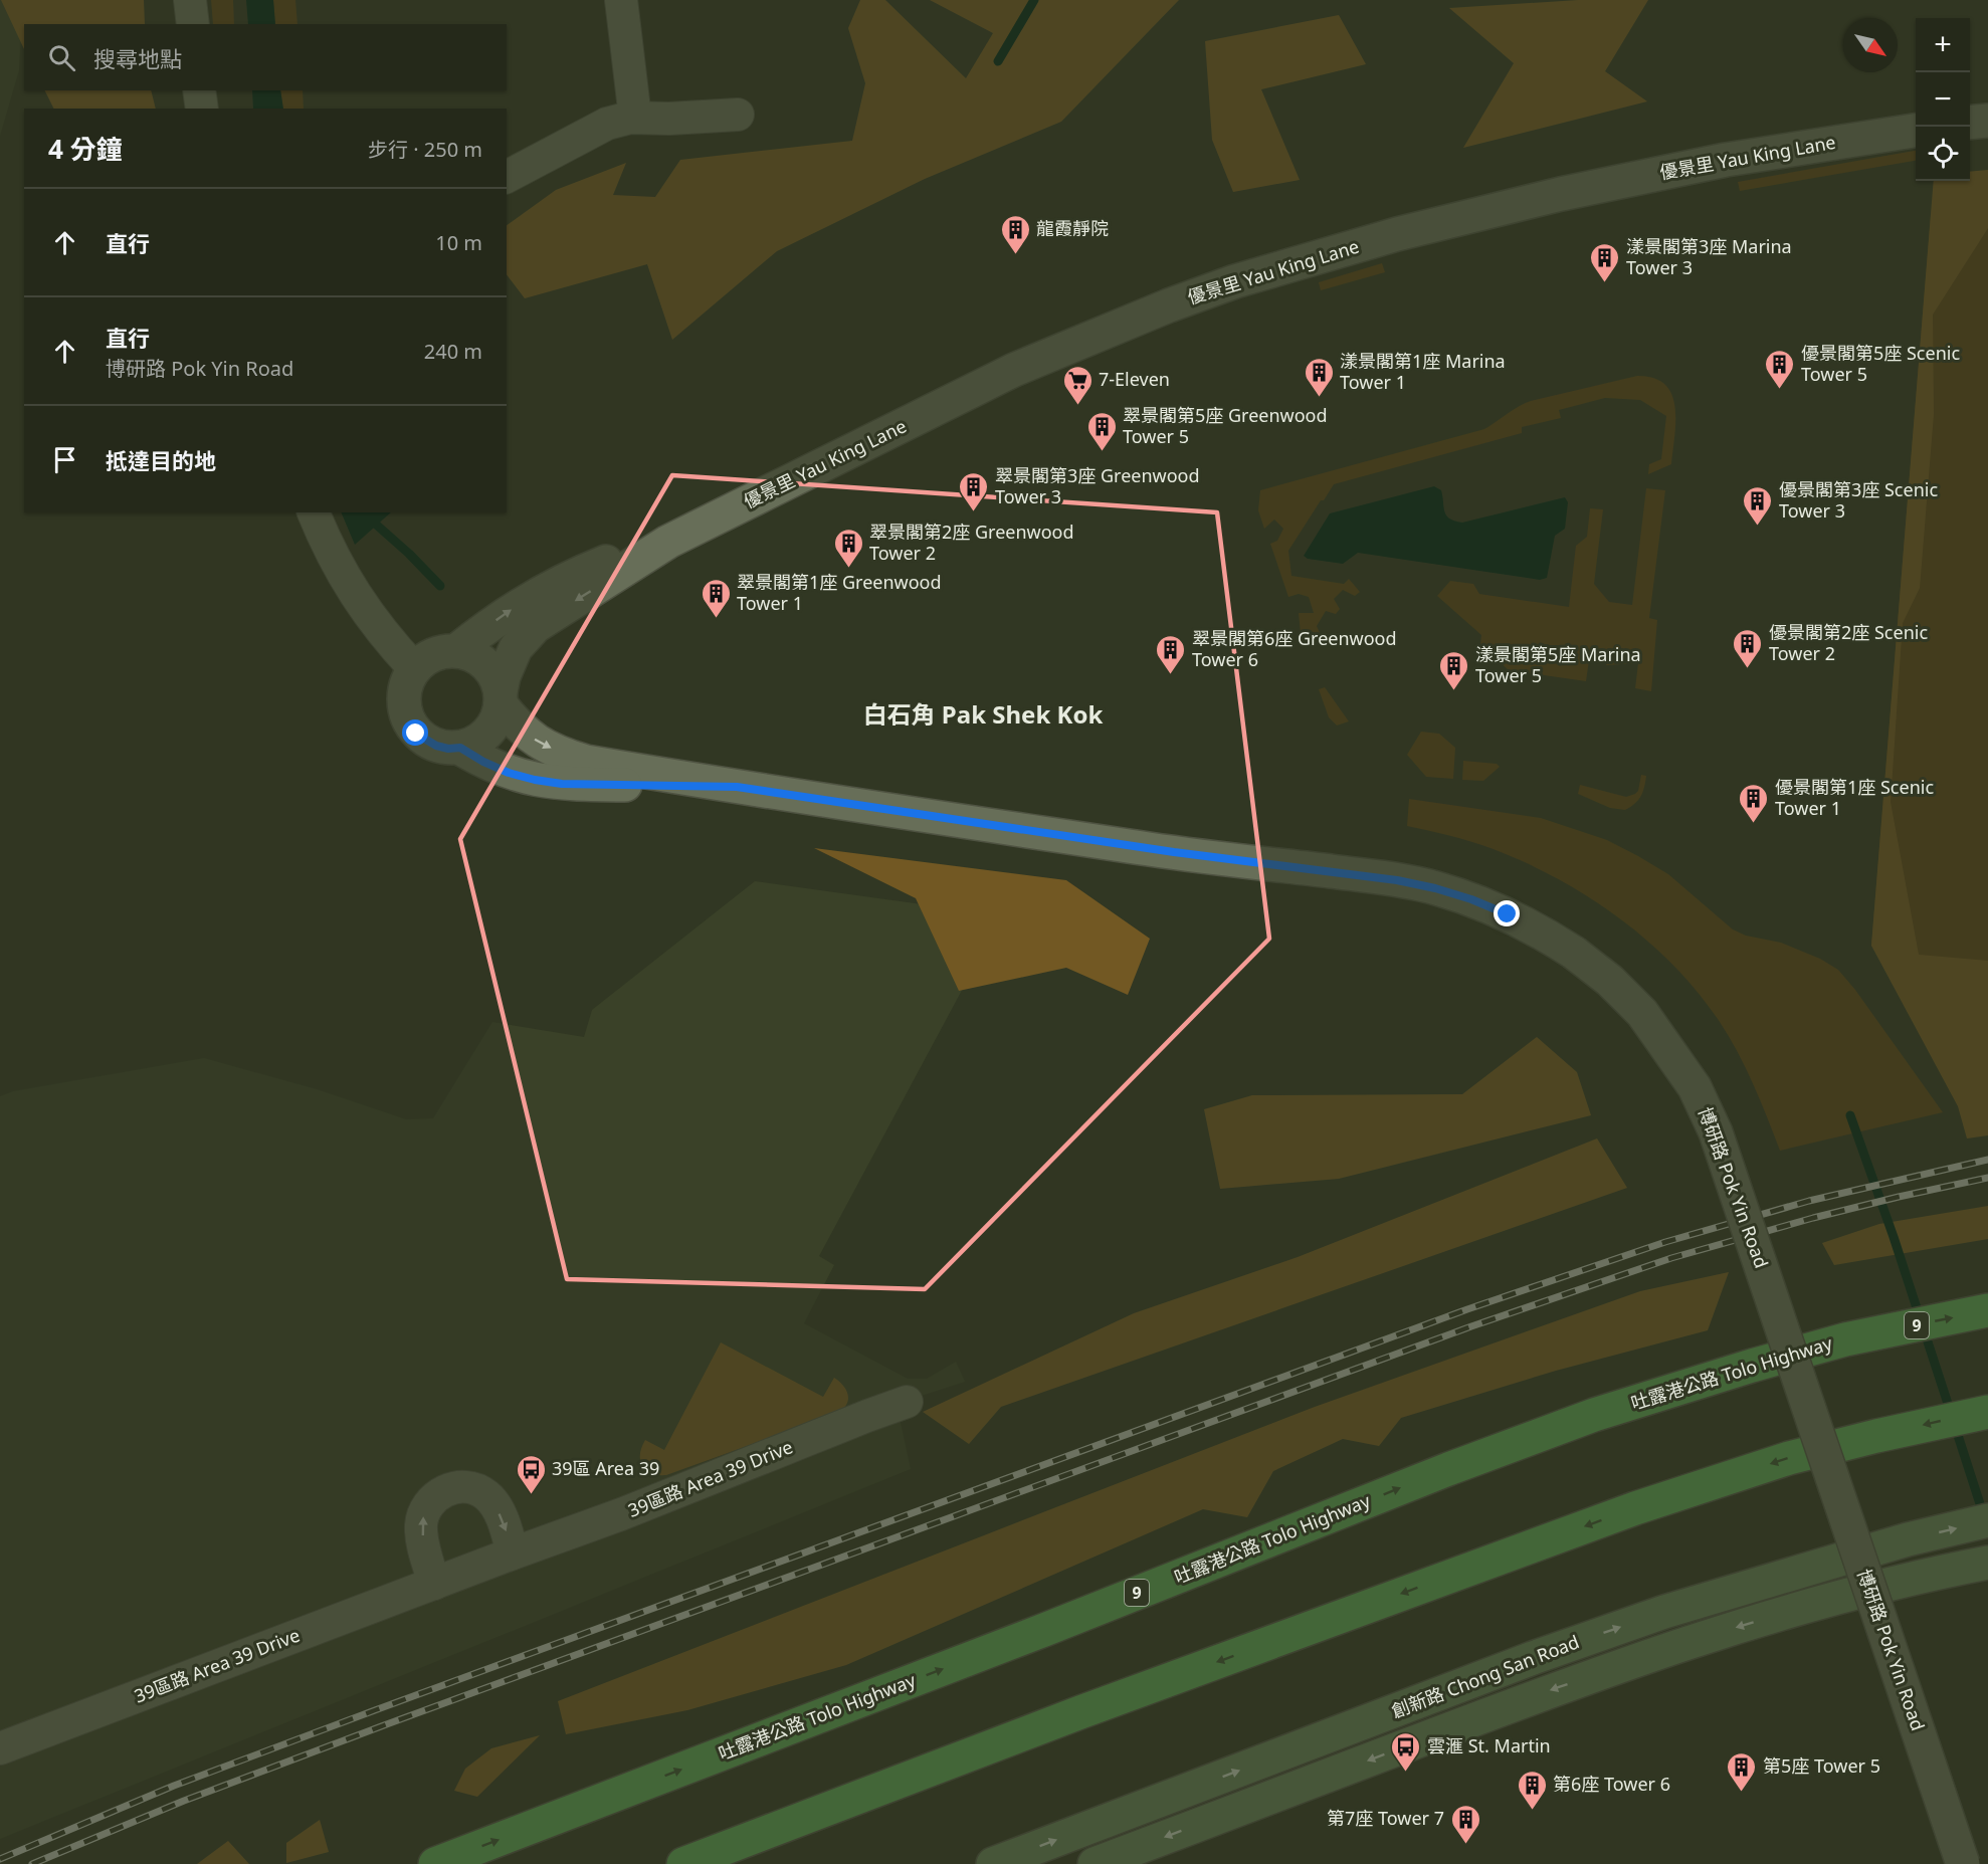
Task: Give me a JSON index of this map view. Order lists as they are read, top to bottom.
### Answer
{
  "streets": {
    "highway": ["9", "吐露港公路 Tolo Highway"],
    "main road": ["創新路 Chong San Road"],
    "street": ["優景里 Yau King Lane", "博研路 Pok Yin Road", "39區路 Area 39 Drive"]
  },
  "crossings": [
    ["優景里 Yau King Lane", "博研路 Pok Yin Road"]
  ],
  "districts": ["白石角 Pak Shek Kok"],
  "places": {
    "building": [
      "龍霞靜院",
      "漾景閣第3座 Marina Tower 3",
      "優景閣第5座 Scenic Tower 5",
      "漾景閣第1座 Marina Tower 1",
      "翠景閣第5座 Greenwood Tower 5",
      "翠景閣第3座 Greenwood Tower 3",
      "優景閣第3座 Scenic Tower 3",
      "翠景閣第2座 Greenwood Tower 2",
      "翠景閣第1座 Greenwood Tower 1",
      "優景閣第2座 Scenic Tower 2",
      "翠景閣第6座 Greenwood Tower 6",
      "漾景閣第5座 Marina Tower 5",
      "優景閣第1座 Scenic Tower 1",
      "第5座 Tower 5",
      "第6座 Tower 6",
      "第7座 Tower 7"
    ],
    "supermarket": ["7-Eleven"],
    "bus stop": ["39區 Area 39", "雲滙 St. Martin"]
  },
  "north": "bottom right",
  "page": {
    "map_buttons": ["+", "−"],
    "search": "搜尋地點",
    "heading": ["4 分鐘", "步行 · 250 m"],
    "list": [
      ["直行", "10 m"],
      ["直行", "博研路 Pok Yin Road", "240 m"],
      "抵達目的地"
    ]
  }
}
